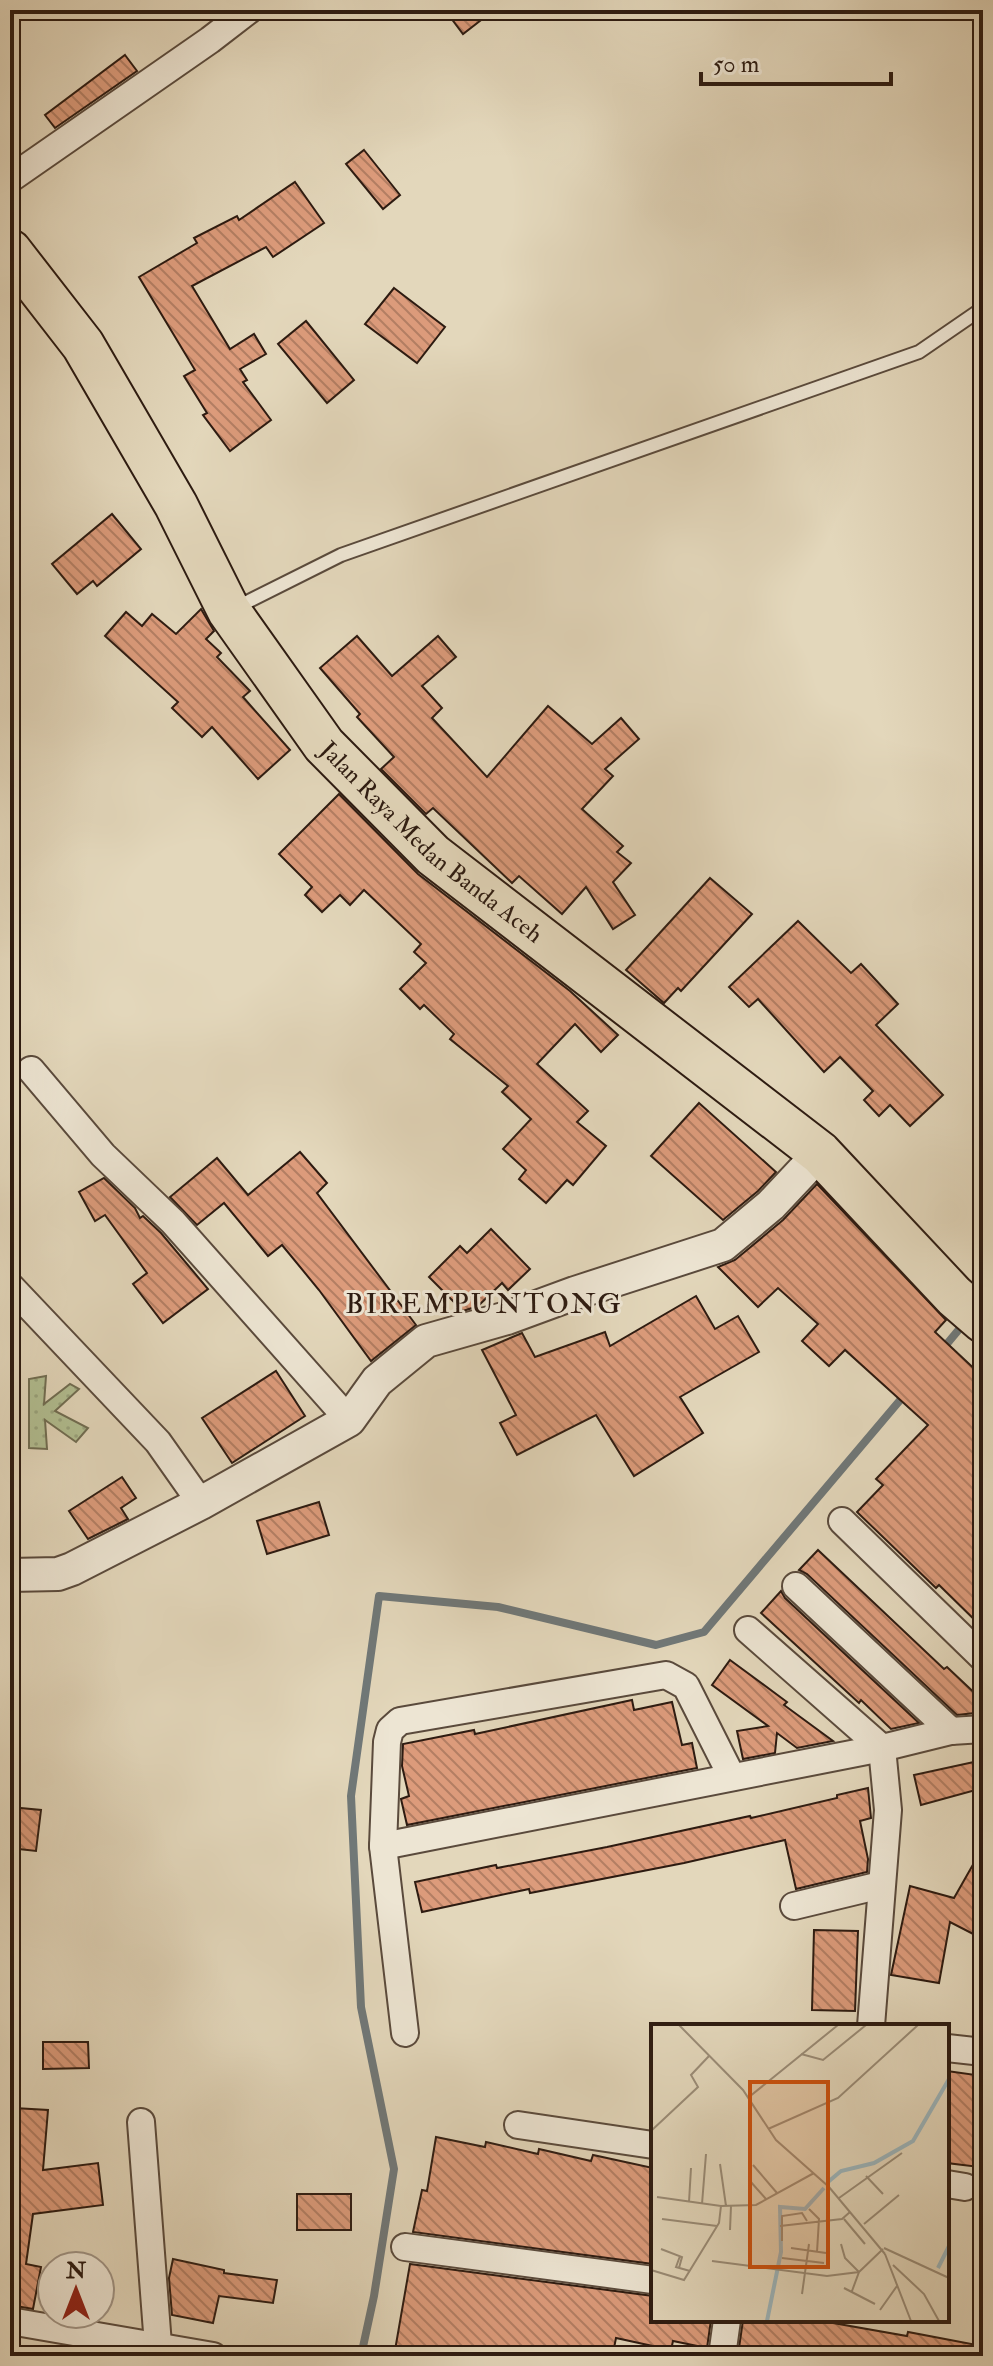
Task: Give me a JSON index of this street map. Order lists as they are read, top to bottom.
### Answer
{
  "streets": {
    "highway": ["Jalan Raya Medan Banda Aceh"]
  },
  "districts": ["BIREMPUNTONG"],
  "scale_bar": "50 m",
  "north": "top"
}
